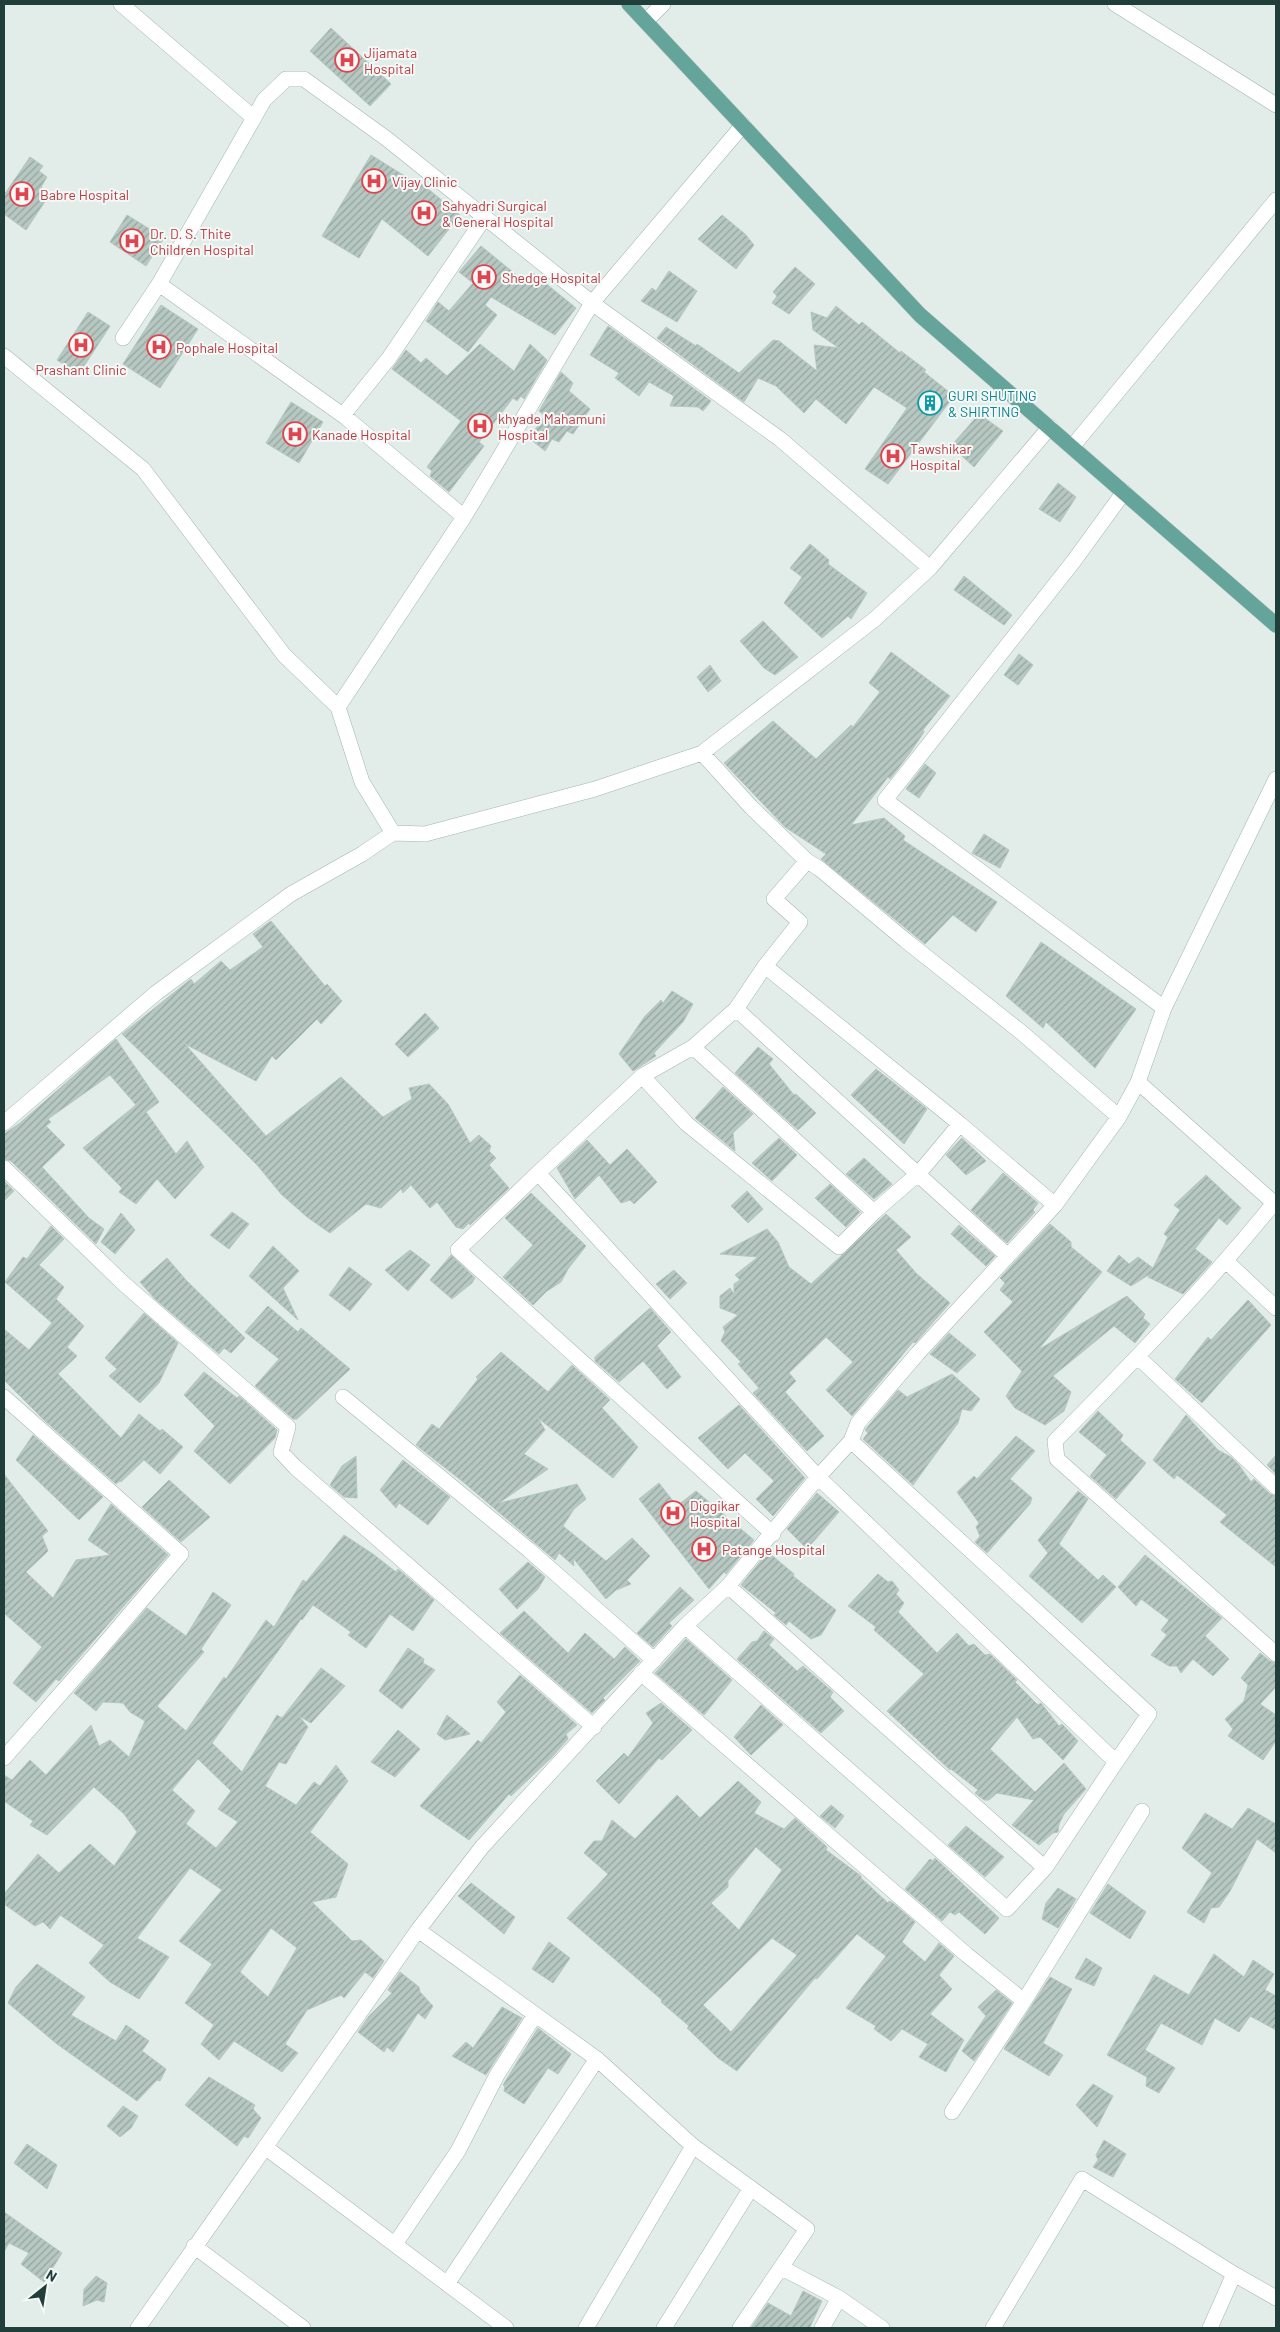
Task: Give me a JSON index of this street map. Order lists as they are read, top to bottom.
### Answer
{
  "places": {
    "hospital": [
      "Jijamata Hospital",
      "Vijay Clinic",
      "Babre Hospital",
      "Sahyadri Surgical & General Hospital",
      "Dr. D. S. Thite Children Hospital",
      "Shedge Hospital",
      "Prashant Clinic",
      "Pophale Hospital",
      "khyade Mahamuni Hospital",
      "Kanade Hospital",
      "Tawshikar Hospital",
      "Diggikar Hospital",
      "Patange Hospital"
    ],
    "building": ["GURI SHUTING & SHIRTING"]
  },
  "north": "top right"
}
